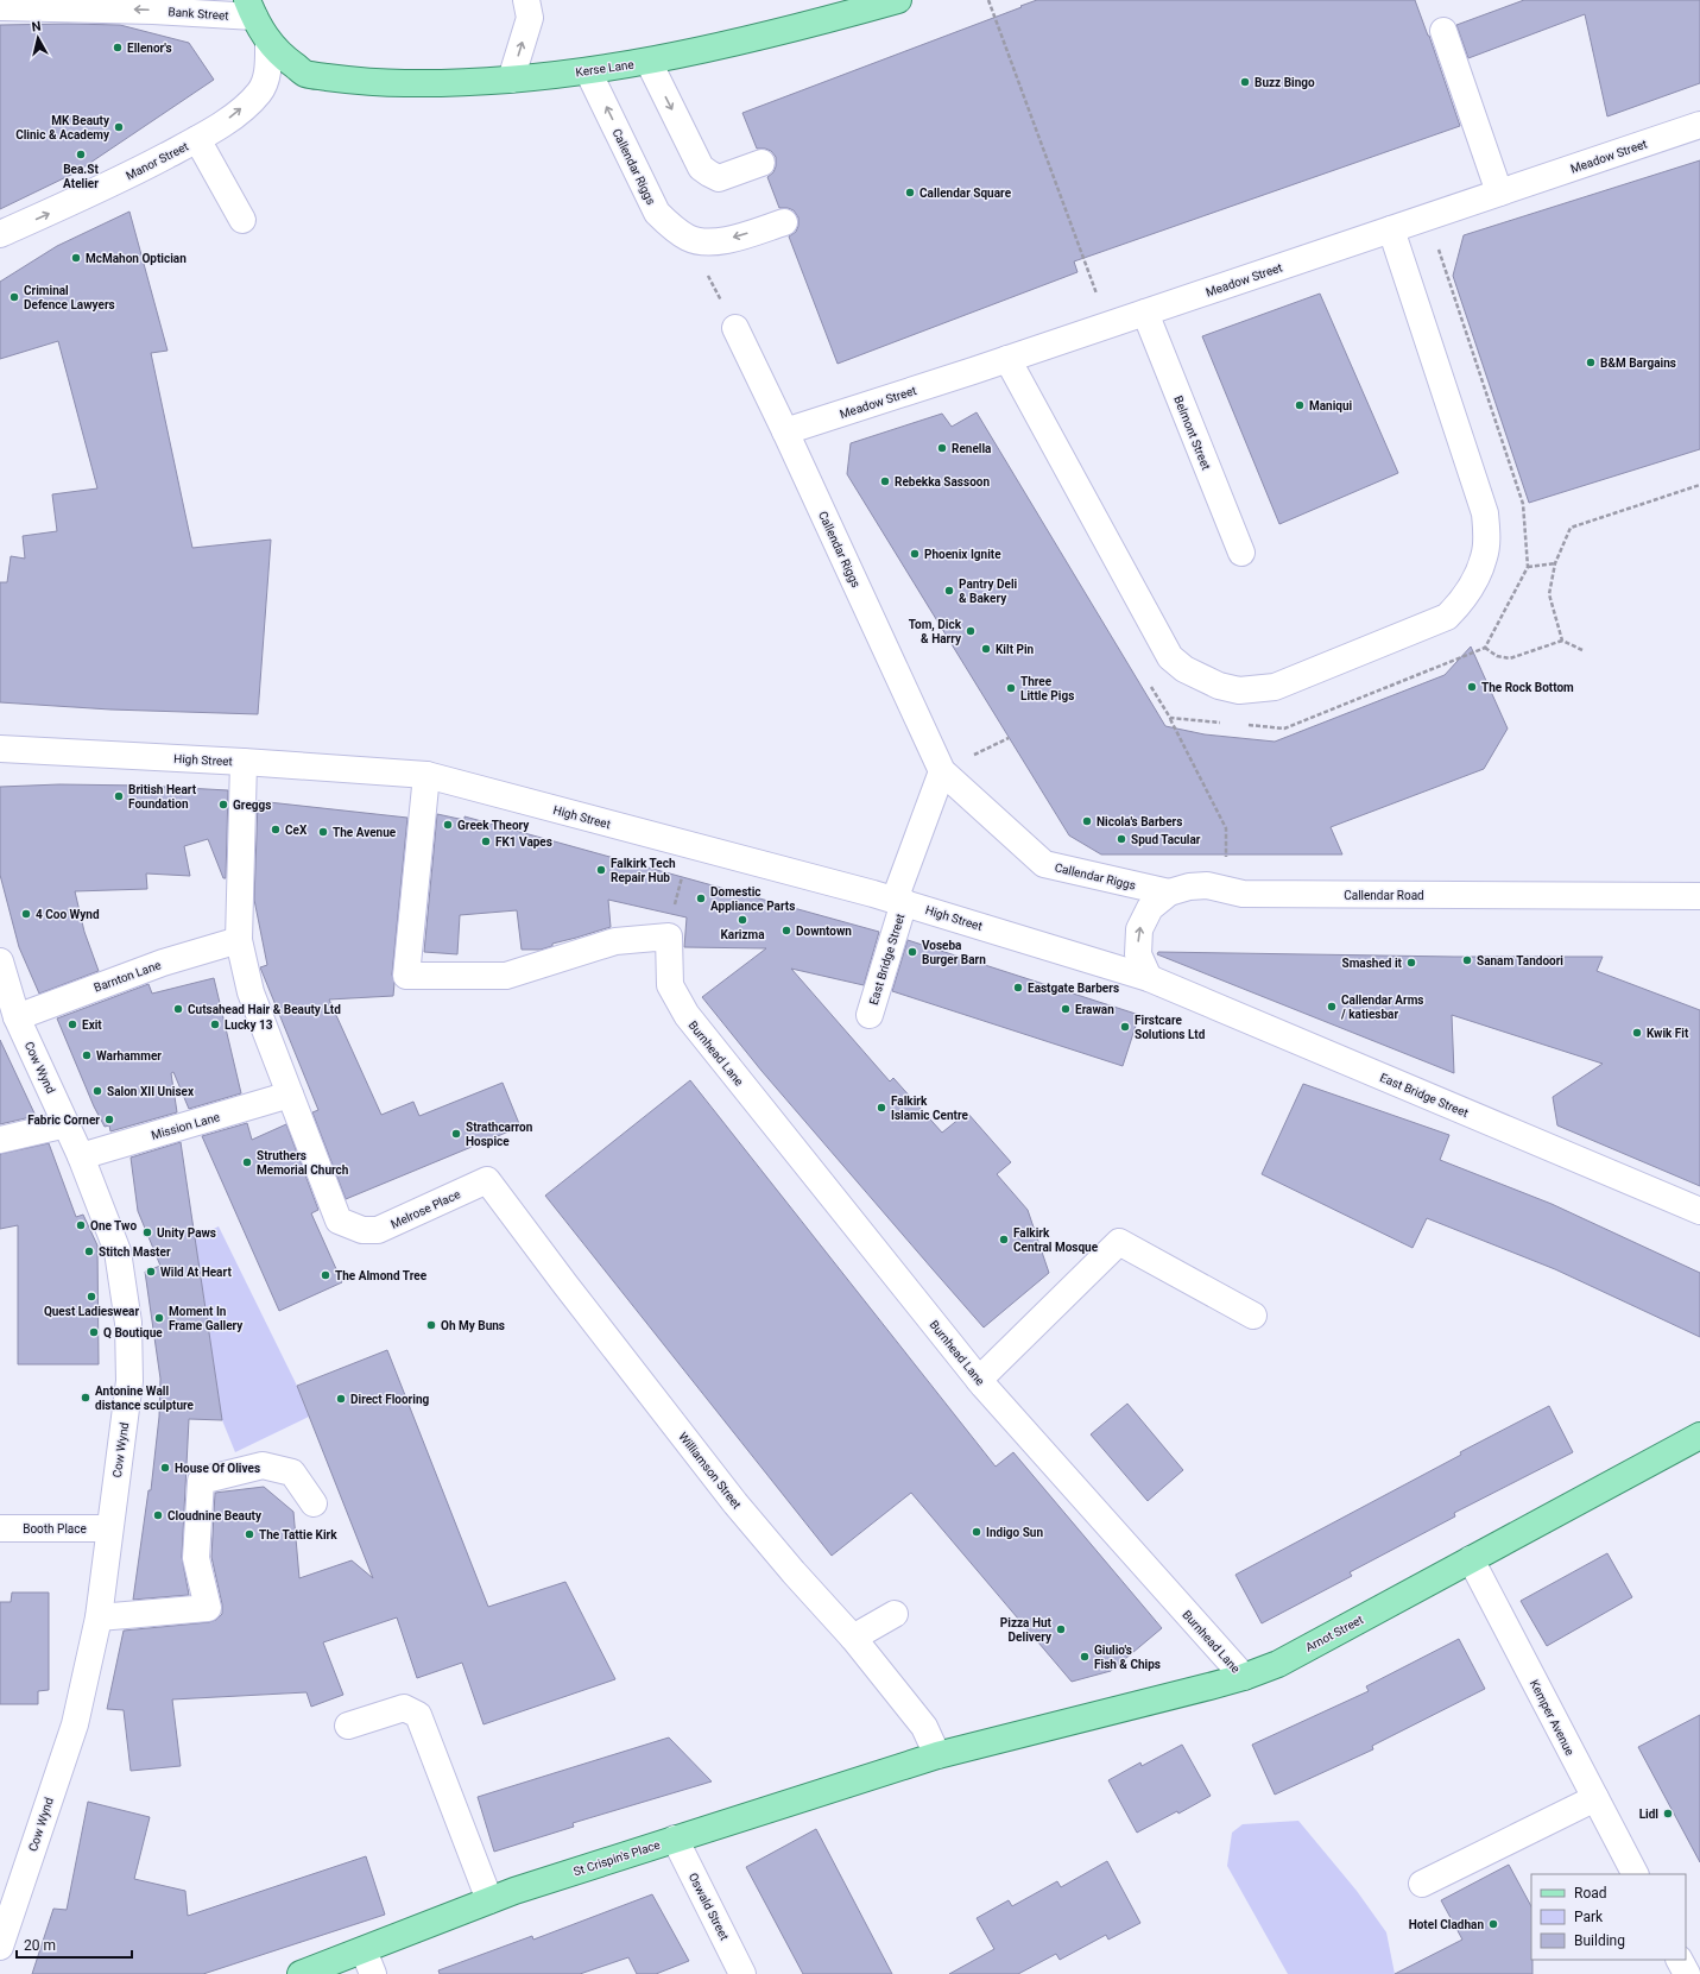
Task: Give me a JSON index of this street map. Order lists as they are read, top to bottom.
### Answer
{
  "streets": {
    "main road": ["Kerse Lane", "Arnot Street", "St Crispin's Place"],
    "street": [
      "Bank Street",
      "Meadow Street",
      "Manor Street",
      "Callendar Riggs",
      "Belmont Street",
      "High Street",
      "Callendar Road",
      "East Bridge Street",
      "Barnton Lane",
      "Burnhead Lane",
      "Cow Wynd",
      "Mission Lane",
      "Melrose Place",
      "Williamson Street",
      "Booth Place",
      "Kemper Avenue",
      "Oswald Street"
    ]
  },
  "crossings": [
    ["Kerse Lane", "Manor Street"],
    ["Kerse Lane", "Callendar Riggs"],
    ["Meadow Street", "Callendar Riggs"],
    ["Meadow Street", "Belmont Street"],
    ["Callendar Riggs", "Callendar Road"],
    ["High Street", "East Bridge Street"],
    ["Barnton Lane", "Cow Wynd"],
    ["Burnhead Lane", "Arnot Street"],
    ["Cow Wynd", "Mission Lane"],
    ["Cow Wynd", "Booth Place"],
    ["Mission Lane", "Melrose Place"],
    ["Melrose Place", "Williamson Street"],
    ["Williamson Street", "Arnot Street"],
    ["Williamson Street", "St Crispin's Place"],
    ["Arnot Street", "Kemper Avenue"],
    ["Arnot Street", "St Crispin's Place"],
    ["St Crispin's Place", "Oswald Street"]
  ],
  "one_way": ["Bank Street", "Manor Street"],
  "places": [
    "Ellenor's",
    "Buzz Bingo",
    "MK Beauty Clinic & Academy",
    "Bea.St Atelier",
    "Callendar Square",
    "McMahon Optician",
    "Criminal Defence Lawyers",
    "B&M Bargains",
    "Maniqui",
    "Renella",
    "Rebekka Sassoon",
    "Phoenix Ignite",
    "Pantry Deli & Bakery",
    "Tom, Dick & Harry",
    "Kilt Pin",
    "The Rock Bottom",
    "Three Little Pigs",
    "British Heart Foundation",
    "Greggs",
    "Nicola's Barbers",
    "Greek Theory",
    "CeX",
    "The Avenue",
    "Spud Tacular",
    "FK1 Vapes",
    "Falkirk Tech Repair Hub",
    "Domestic Appliance Parts",
    "4 Coo Wynd",
    "Karizma",
    "Downtown",
    "Voseba Burger Barn",
    "Sanam Tandoori",
    "Smashed it",
    "Eastgate Barbers",
    "Callendar Arms / katiesbar",
    "Cutsahead Hair & Beauty Ltd",
    "Erawan",
    "Exit",
    "Lucky 13",
    "Firstcare Solutions Ltd",
    "Kwik Fit",
    "Warhammer",
    "Salon XII Unisex",
    "Falkirk Islamic Centre",
    "Fabric Corner",
    "Strathcarron Hospice",
    "Struthers Memorial Church",
    "One Two",
    "Unity Paws",
    "Falkirk Central Mosque",
    "Stitch Master",
    "Wild At Heart",
    "The Almond Tree",
    "Quest Ladieswear",
    "Moment In Frame Gallery",
    "Oh My Buns",
    "Q Boutique",
    "Antonine Wall distance sculpture",
    "Direct Flooring",
    "House Of Olives",
    "Cloudnine Beauty",
    "Indigo Sun",
    "The Tattie Kirk",
    "Pizza Hut Delivery",
    "Giulio's Fish & Chips",
    "Lidl",
    "Hotel Cladhan"
  ],
  "legend": ["Road", "Park", "Building"],
  "scale_bar": "20 m",
  "north": "top"
}
